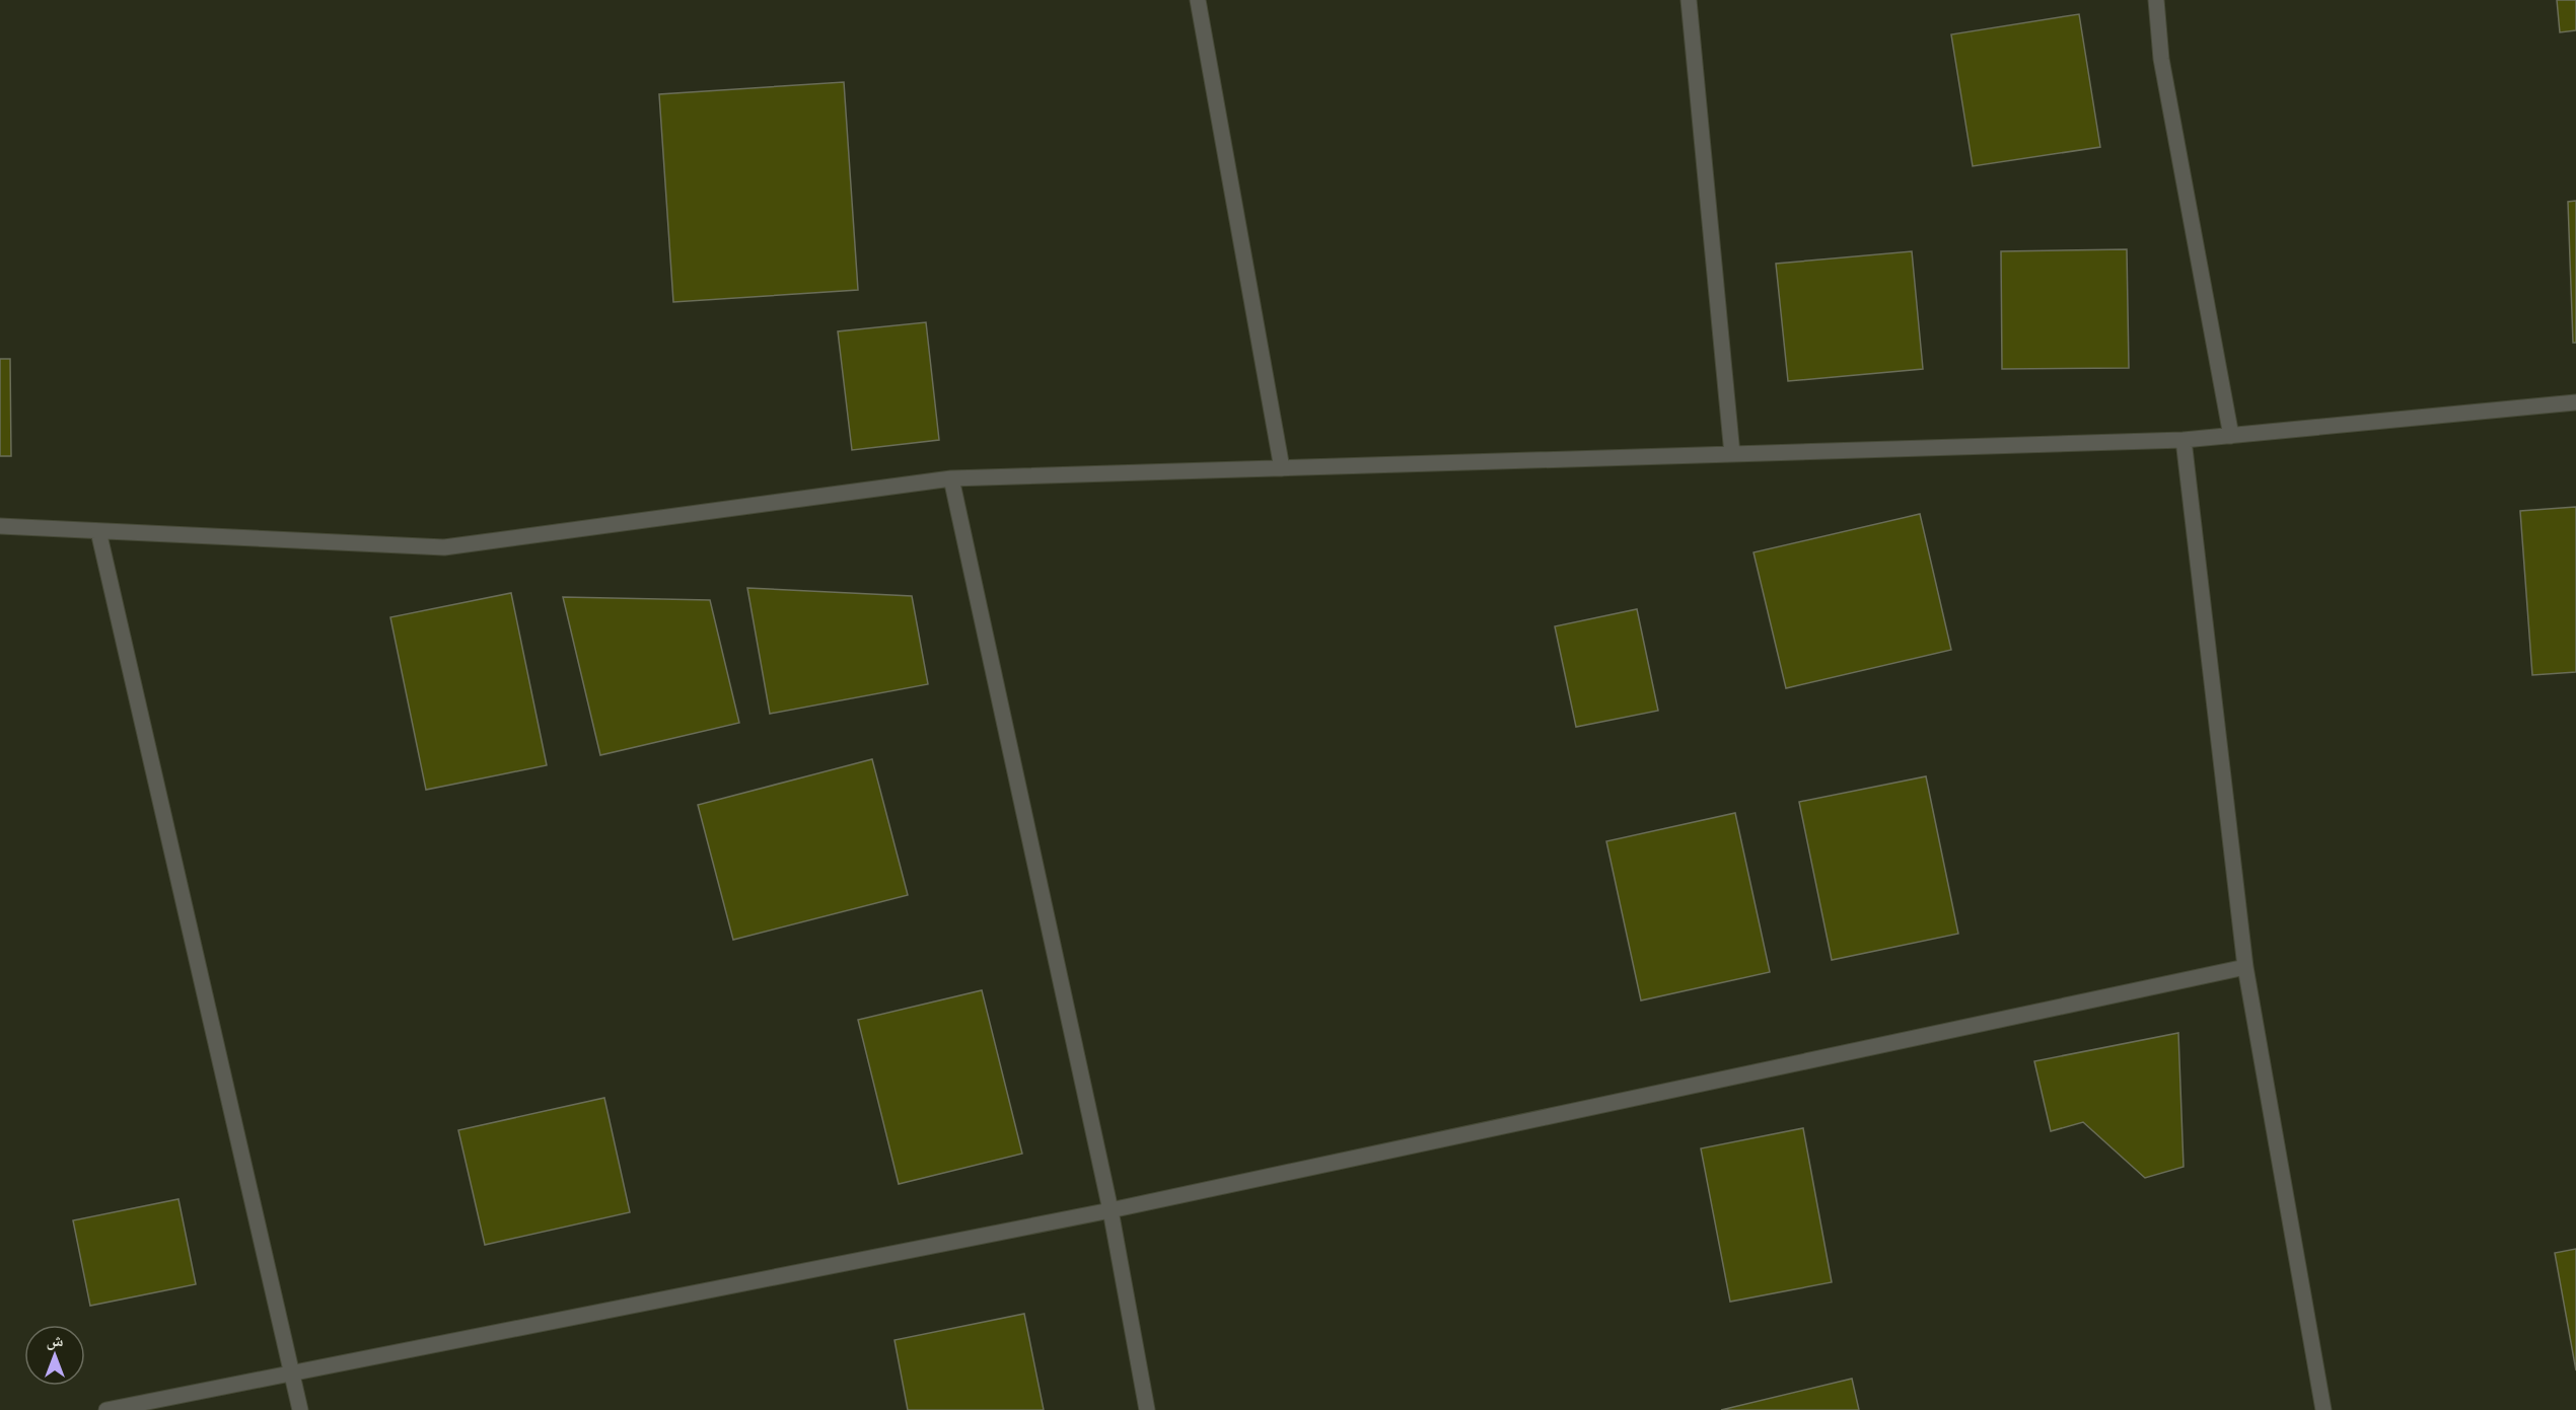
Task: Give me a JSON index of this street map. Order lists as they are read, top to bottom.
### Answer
{
  "north": "top"
}
